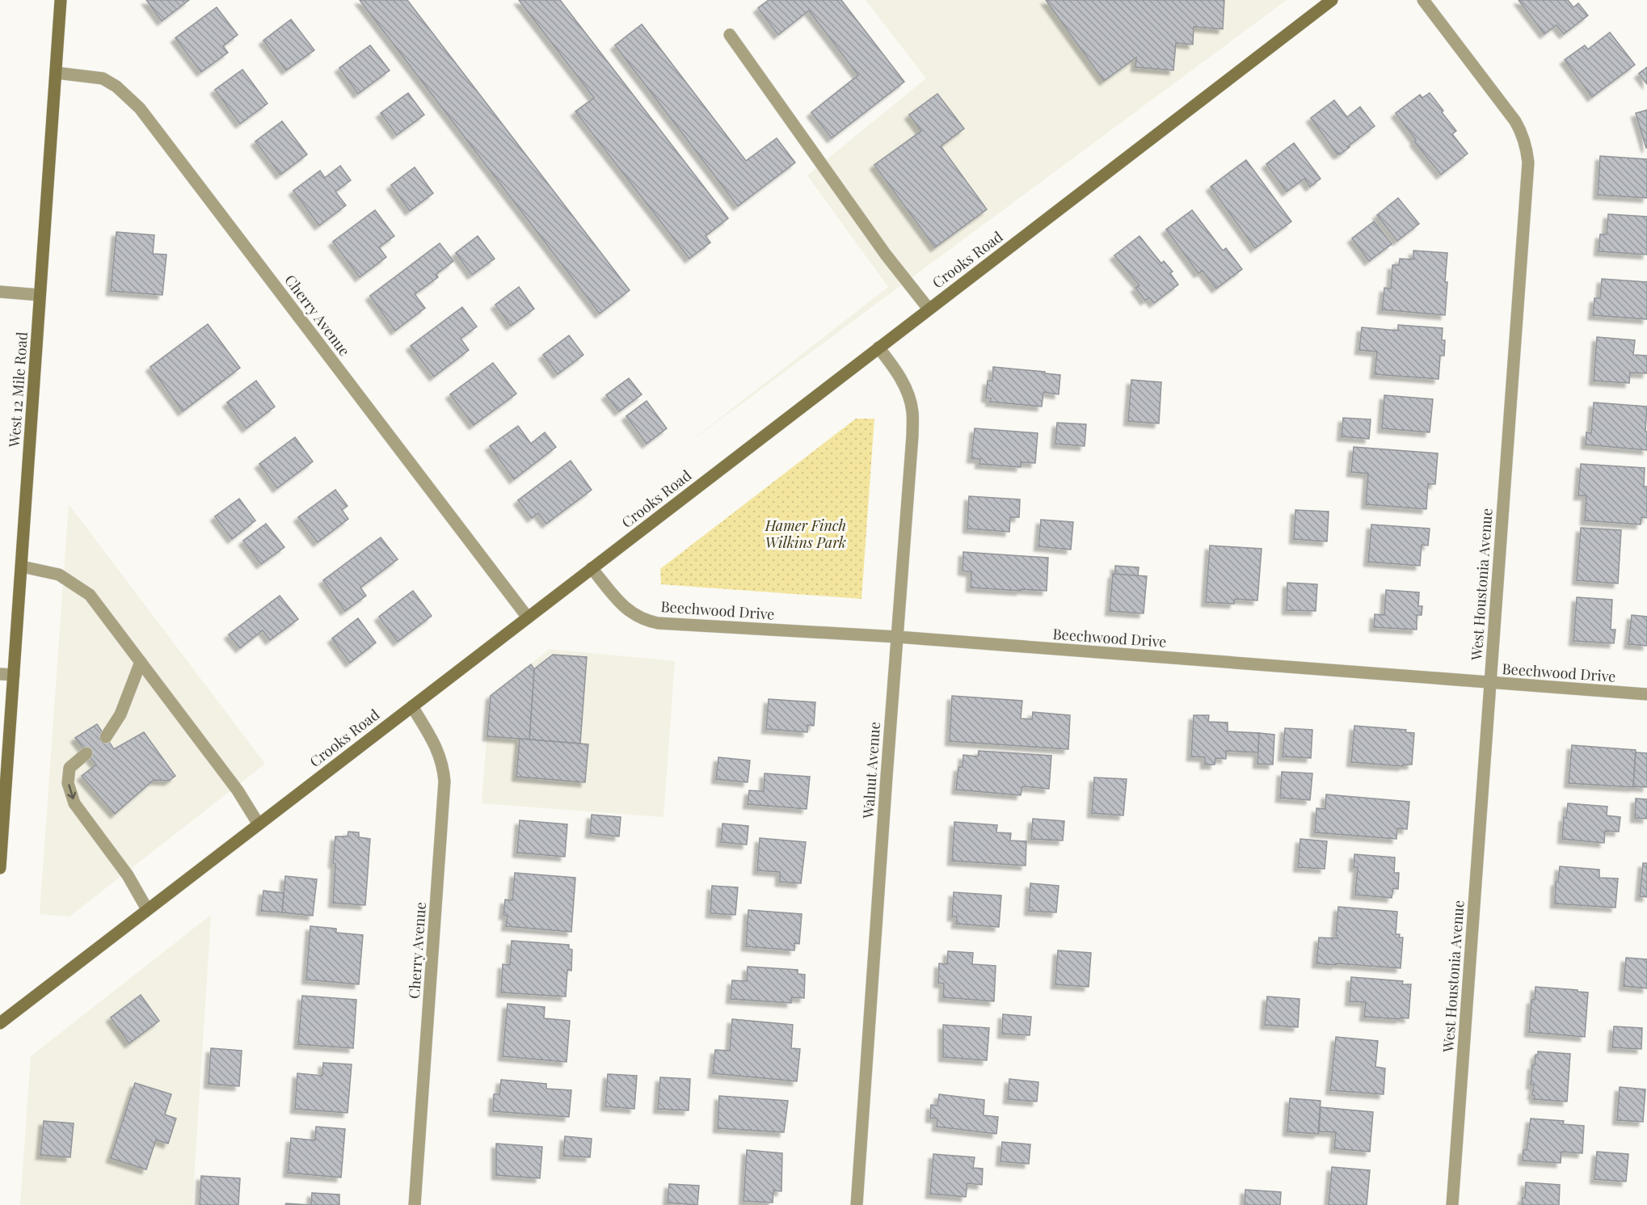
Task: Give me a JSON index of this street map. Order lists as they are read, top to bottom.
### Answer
{
  "streets": {
    "main road": ["Crooks Road", "West 12 Mile Road"],
    "street": [
      "Cherry Avenue",
      "West Houstonia Avenue",
      "Beechwood Drive",
      "Walnut Avenue"
    ]
  },
  "crossings": [
    ["Crooks Road", "Cherry Avenue"],
    ["Crooks Road", "Beechwood Drive"],
    ["Crooks Road", "Walnut Avenue"],
    ["Cherry Avenue", "West 12 Mile Road"],
    ["West Houstonia Avenue", "Beechwood Drive"],
    ["Beechwood Drive", "Walnut Avenue"]
  ],
  "parks": ["Hamer Finch Wilkins Park"]
}
